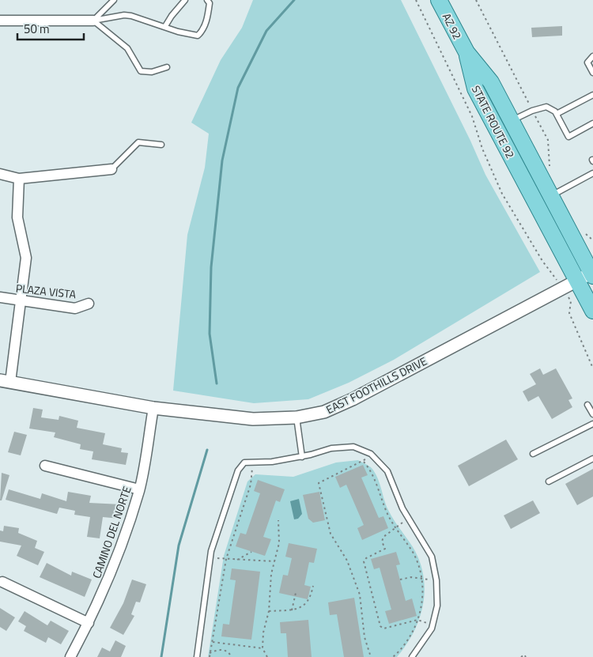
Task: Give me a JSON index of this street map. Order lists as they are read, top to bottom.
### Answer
{
  "streets": {
    "main road": ["AZ 92", "STATE ROUTE 92"],
    "street": ["PLAZA VISTA", "EAST FOOTHILLS DRIVE", "CAMINO DEL NORTE"]
  },
  "crossings": [
    ["AZ 92", "STATE ROUTE 92"],
    ["STATE ROUTE 92", "EAST FOOTHILLS DRIVE"],
    ["EAST FOOTHILLS DRIVE", "CAMINO DEL NORTE"]
  ],
  "scale_bar": "50 m"
}
